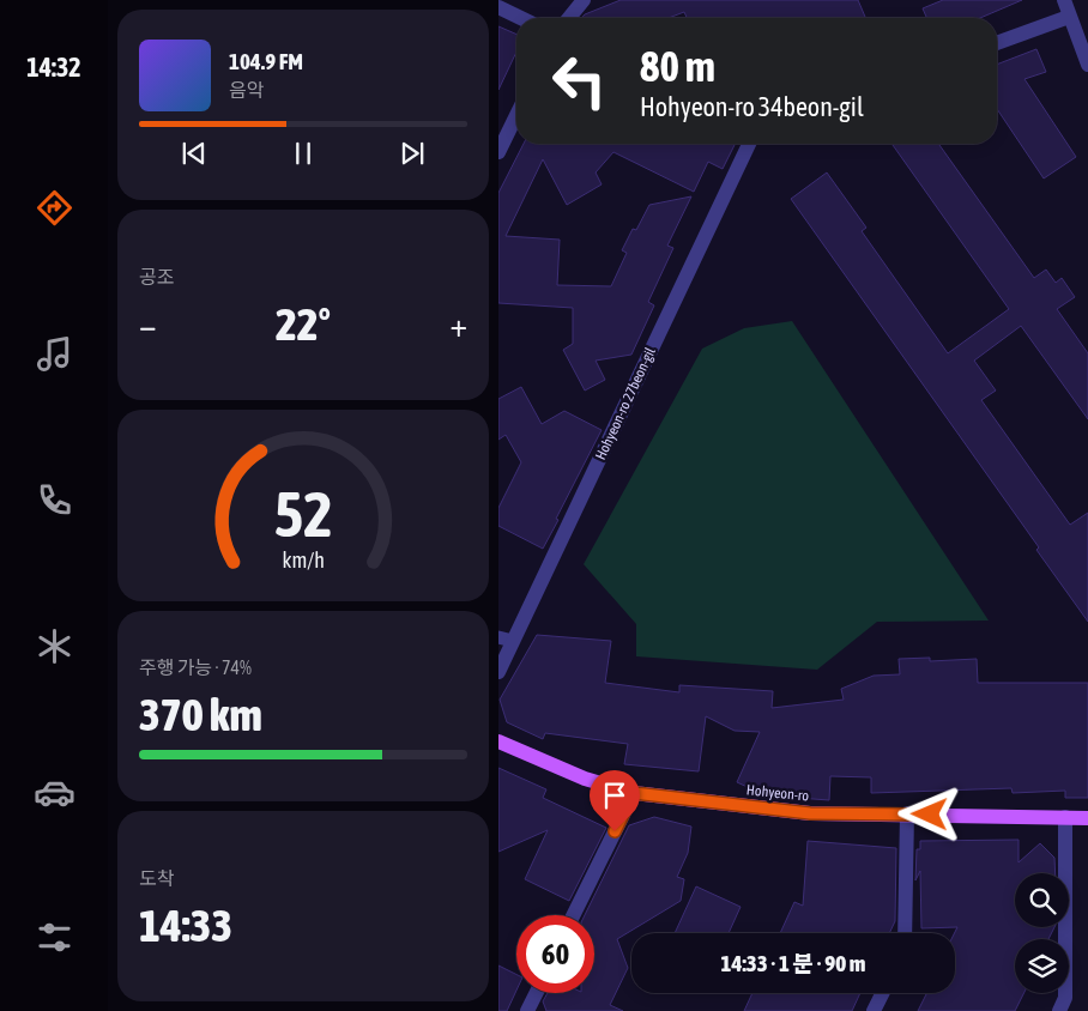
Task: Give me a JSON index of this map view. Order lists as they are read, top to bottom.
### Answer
{
  "streets": {
    "main road": ["Hohyeon-ro"],
    "street": ["Hohyeon-ro 27beon-gil"]
  },
  "page": {
    "tabs": "14:32",
    "turn": ["80 m", "Hohyeon-ro 34beon-gil"],
    "song": ["104.9 FM", "음악"],
    "tile": [
      "공조",
      ["주행 가능 · 74%", "370 km"],
      ["도착", "14:33"]
    ],
    "heat": ["−", "22°", "+"],
    "limit": "60",
    "trip": "14:33 · 1 분 · 90 m",
    "gauge": ["52", "km/h"]
  }
}
